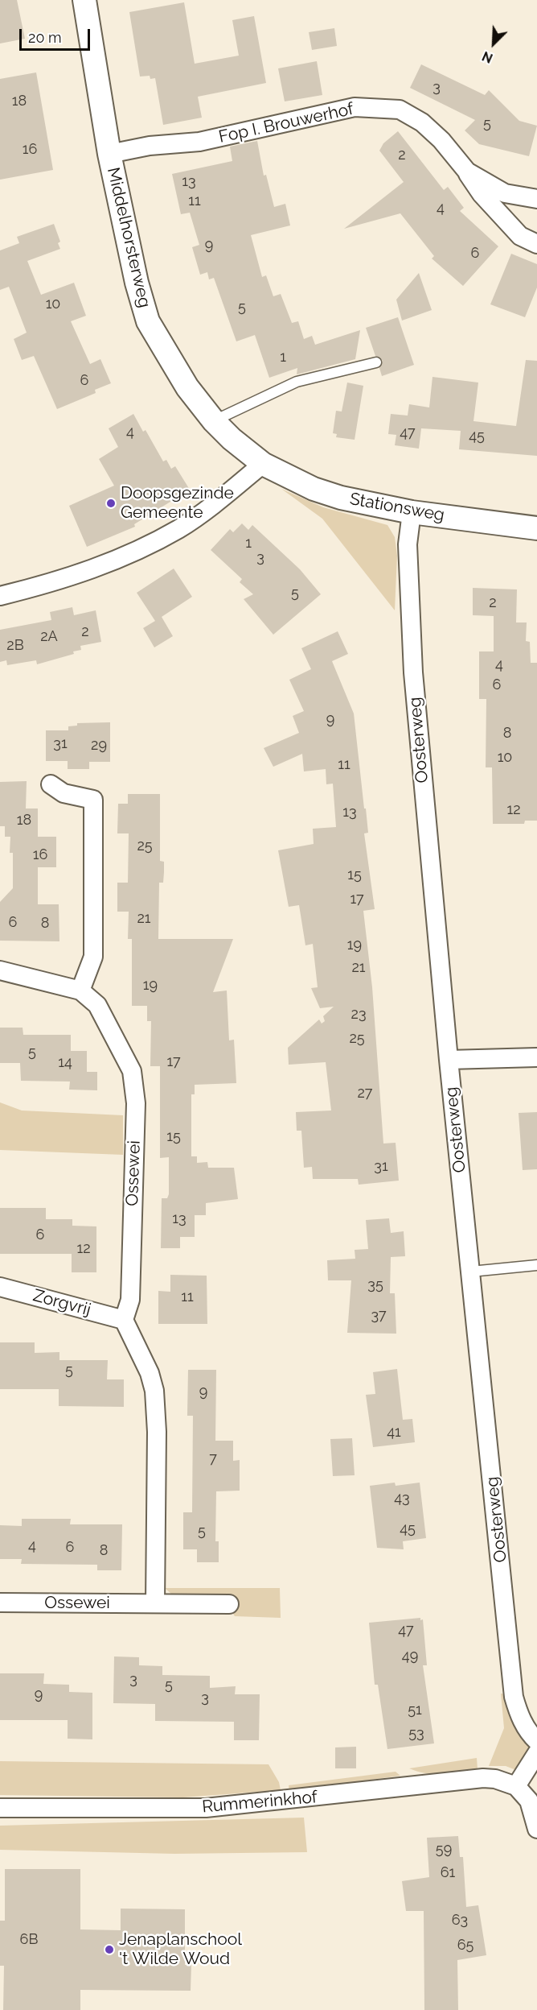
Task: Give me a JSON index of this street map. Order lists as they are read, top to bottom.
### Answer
{
  "streets": {
    "street": [
      "Fop I. Brouwerhof",
      "Middelhorsterweg",
      "Stationsweg",
      "Oosterweg",
      "Ossewei",
      "Zorgvrij",
      "Rummerinkhof"
    ]
  },
  "crossings": [
    ["Fop I. Brouwerhof", "Middelhorsterweg"],
    ["Middelhorsterweg", "Stationsweg"],
    ["Stationsweg", "Oosterweg"],
    ["Ossewei", "Zorgvrij"]
  ],
  "places": ["Doopsgezinde Gemeente", "Jenaplanschool 't Wilde Woud"],
  "house_numbers": [
    "3",
    "18",
    "5",
    "16",
    "2",
    "13",
    "11",
    "4",
    "9",
    "6",
    "10",
    "5",
    "1",
    "6",
    "4",
    "47",
    "45",
    "1",
    "3",
    "5",
    "2",
    "2",
    "2A",
    "2B",
    "4",
    "6",
    "9",
    "8",
    "31",
    "29",
    "10",
    "11",
    "12",
    "13",
    "18",
    "25",
    "16",
    "15",
    "17",
    "21",
    "6",
    "8",
    "19",
    "21",
    "19",
    "23",
    "25",
    "5",
    "17",
    "14",
    "27",
    "15",
    "31",
    "13",
    "6",
    "12",
    "35",
    "11",
    "37",
    "5",
    "9",
    "41",
    "7",
    "43",
    "45",
    "5",
    "4",
    "6",
    "8",
    "47",
    "49",
    "3",
    "5",
    "9",
    "3",
    "51",
    "53",
    "59",
    "61",
    "63",
    "6B",
    "65"
  ],
  "scale_bar": "20 m",
  "north": "bottom left"
}
